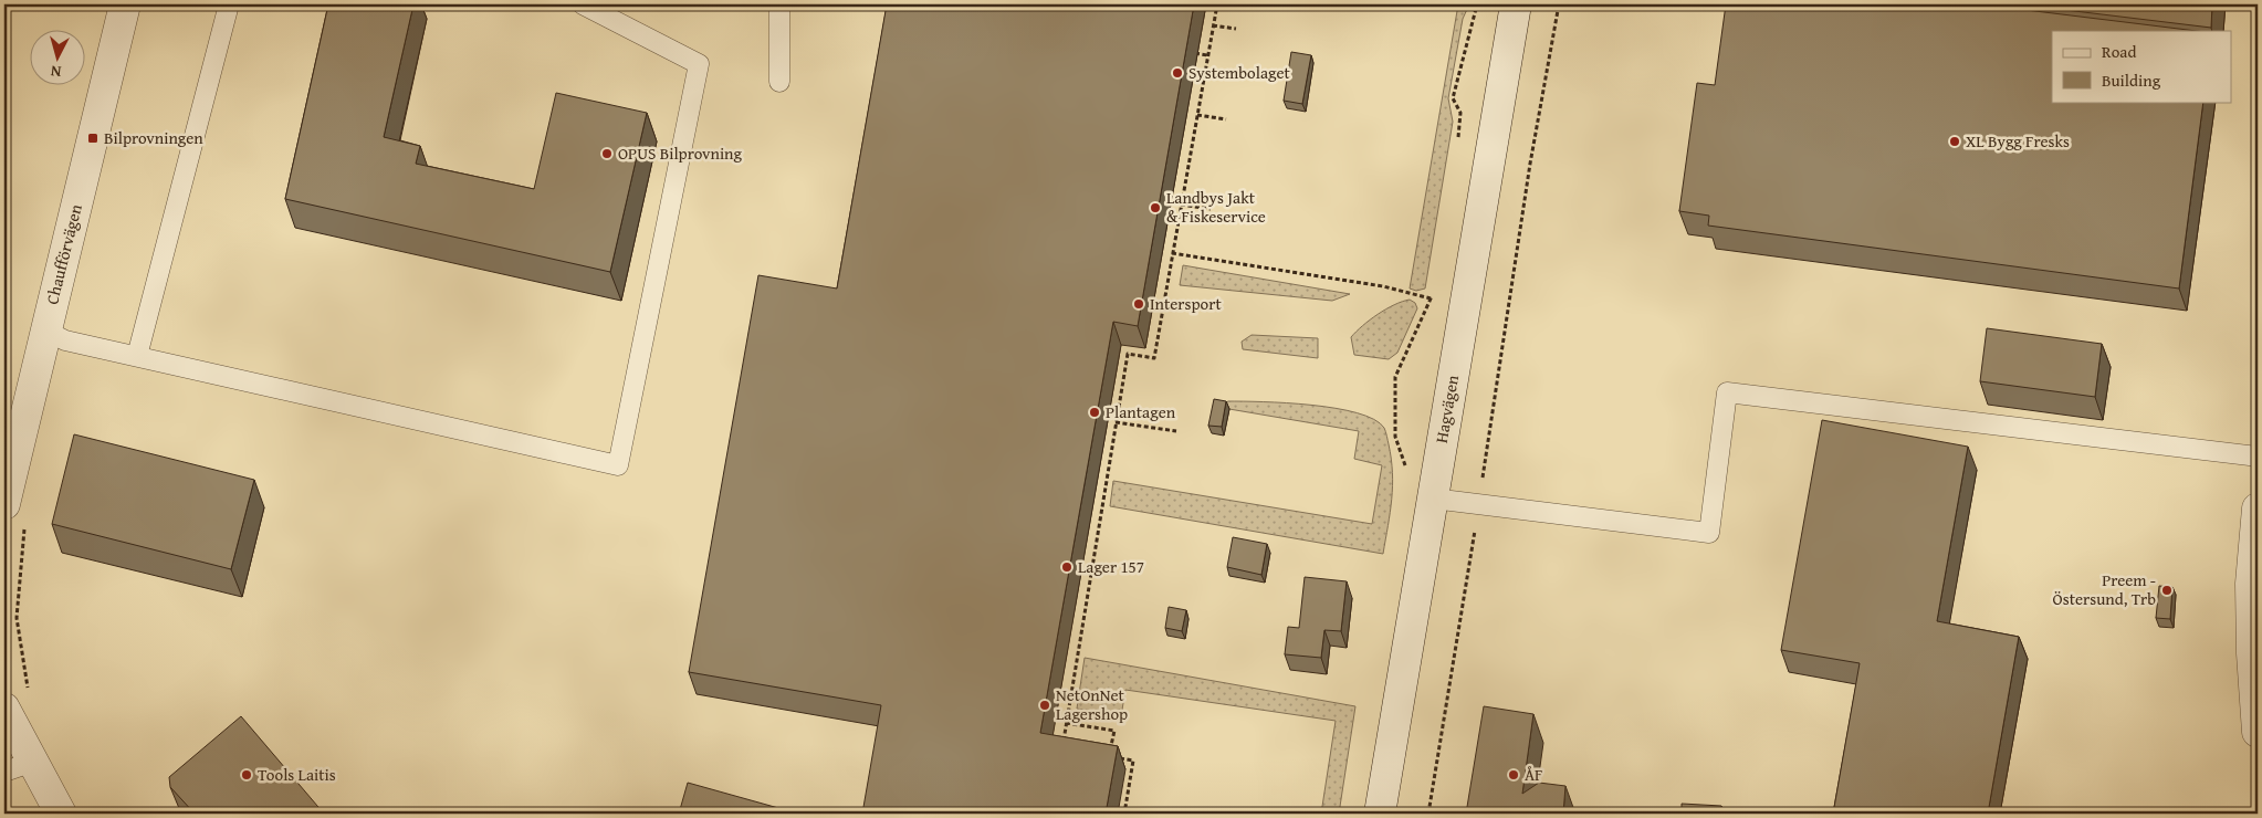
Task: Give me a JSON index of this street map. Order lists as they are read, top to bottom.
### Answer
{
  "streets": {
    "street": ["Chaufförvägen", "Hagvägen"]
  },
  "places": {
    "other": [
      "Systembolaget",
      "XL Bygg Fresks",
      "OPUS Bilprovning",
      "Landbys Jakt & Fiskeservice",
      "Intersport",
      "Plantagen",
      "Lager 157",
      "Preem - Östersund, Trb",
      "NetOnNet Lagershop",
      "Tools Laitis",
      "ÅF"
    ],
    "transit": ["Bilprovningen"]
  },
  "legend": ["Road", "Building"],
  "north": "bottom"
}
